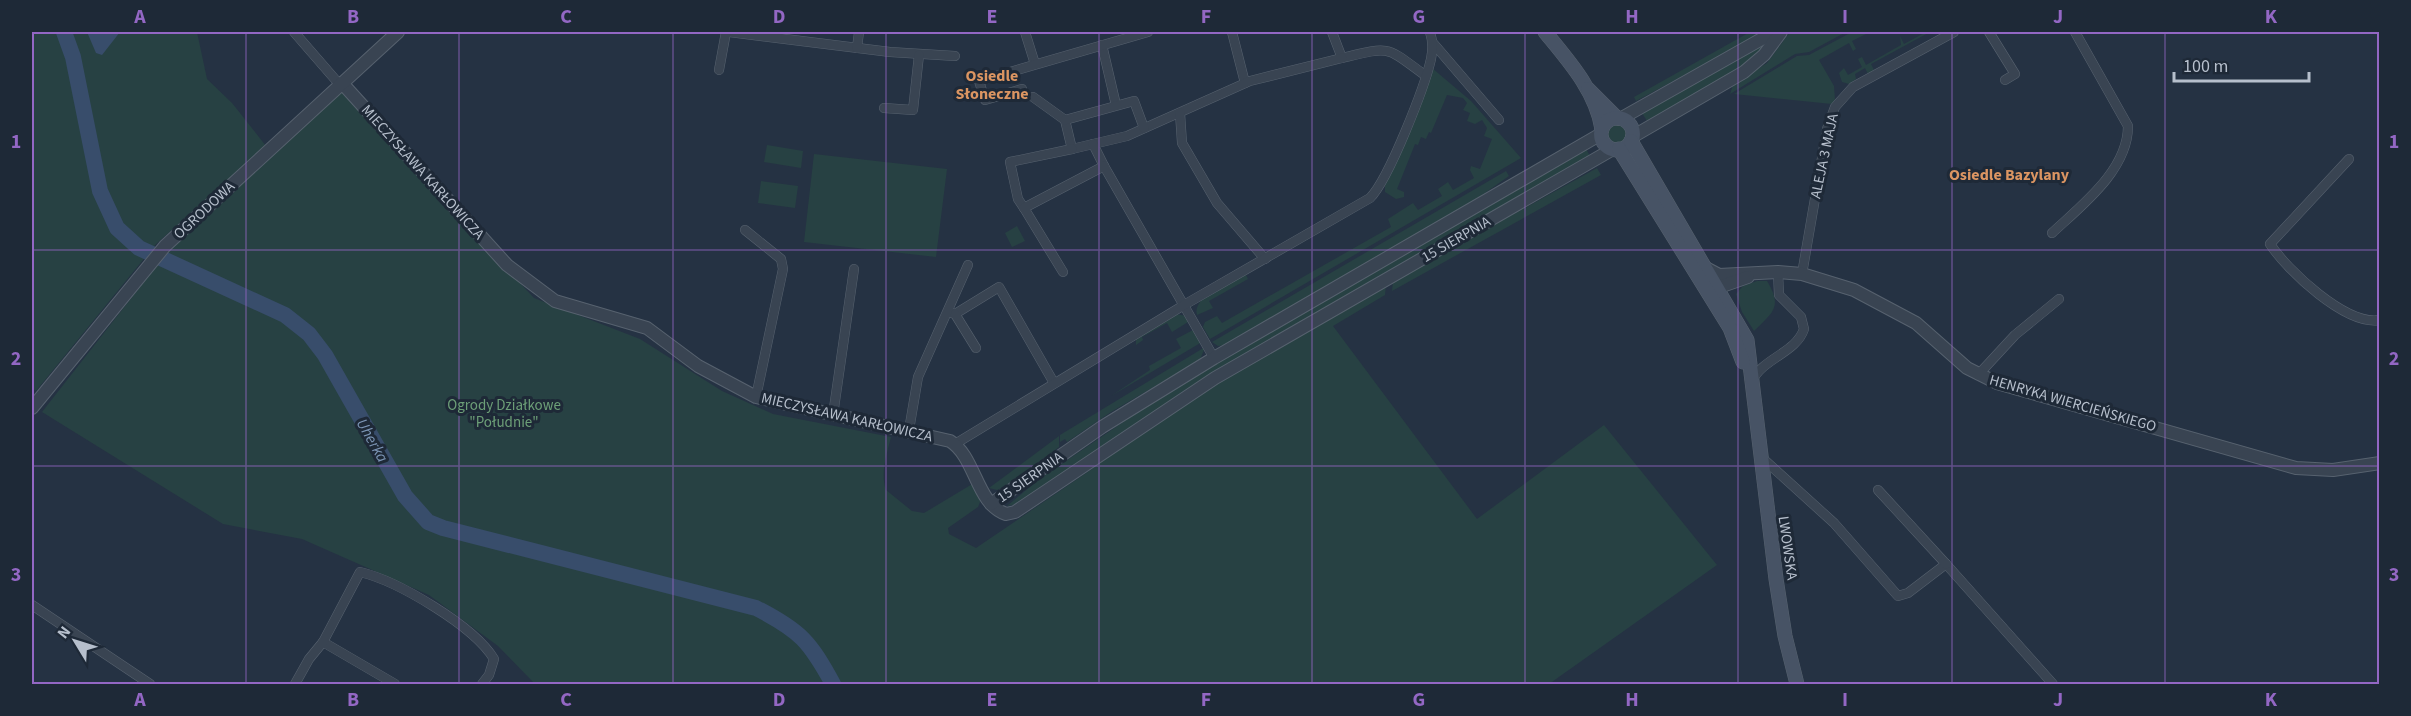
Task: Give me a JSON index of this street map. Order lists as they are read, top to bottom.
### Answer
{
  "streets": {
    "main road": ["LWOWSKA"],
    "street": [
      "ALEJA 3 MAJA",
      "MIECZYSŁAWA KARŁOWICZA",
      "OGRODOWA",
      "15 SIERPNIA",
      "HENRYKA WIERCIEŃSKIEGO"
    ]
  },
  "crossings": [
    ["ALEJA 3 MAJA", "HENRYKA WIERCIEŃSKIEGO"],
    ["MIECZYSŁAWA KARŁOWICZA", "OGRODOWA"],
    ["15 SIERPNIA", "LWOWSKA"],
    ["HENRYKA WIERCIEŃSKIEGO", "LWOWSKA"]
  ],
  "districts": ["Osiedle Słoneczne", "Osiedle Bazylany"],
  "water": ["Uherka"],
  "parks": ["Ogrody Działkowe \"Południe\""],
  "scale_bar": "100 m",
  "north": "top left",
  "grid": {
    "columns": [
      "A",
      "B",
      "C",
      "D",
      "E",
      "F",
      "G",
      "H",
      "I",
      "J",
      "K"
    ],
    "rows": ["1", "2", "3"]
  }
}
